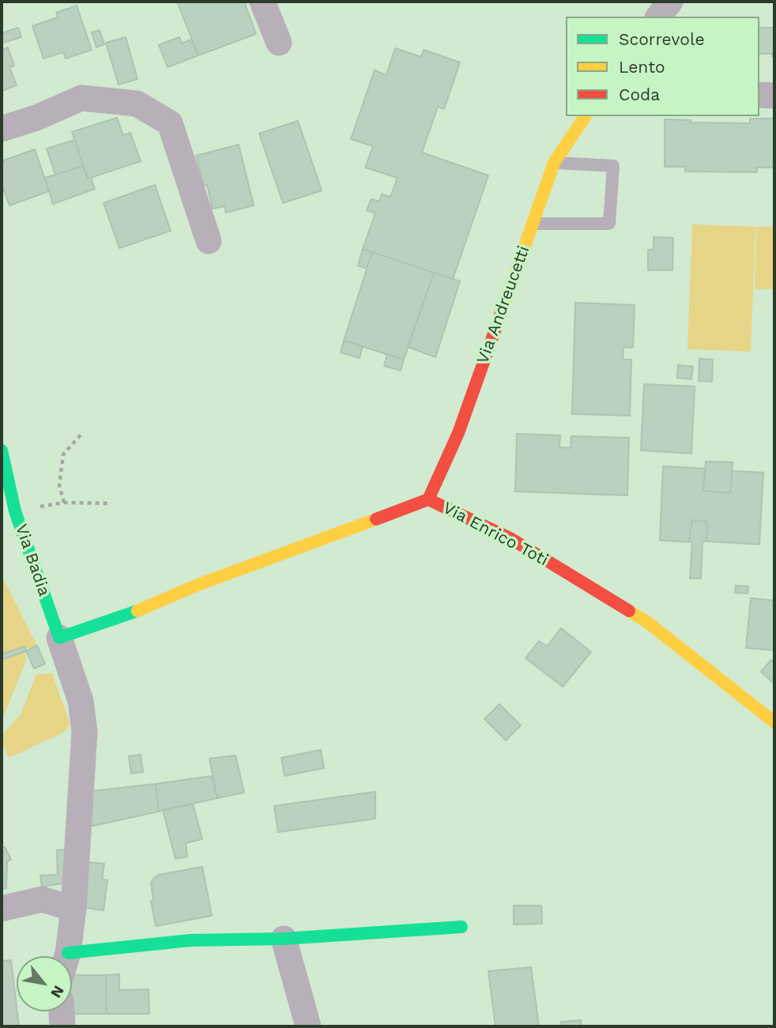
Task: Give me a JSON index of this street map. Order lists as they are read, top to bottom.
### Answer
{
  "streets": {
    "street": ["Via Andreucetti", "Via Enrico Toti", "Via Badia"]
  },
  "crossings": [
    ["Via Andreucetti", "Via Enrico Toti"],
    ["Via Enrico Toti", "Via Badia"]
  ],
  "legend": ["Scorrevole", "Lento", "Coda"],
  "north": "bottom right"
}
